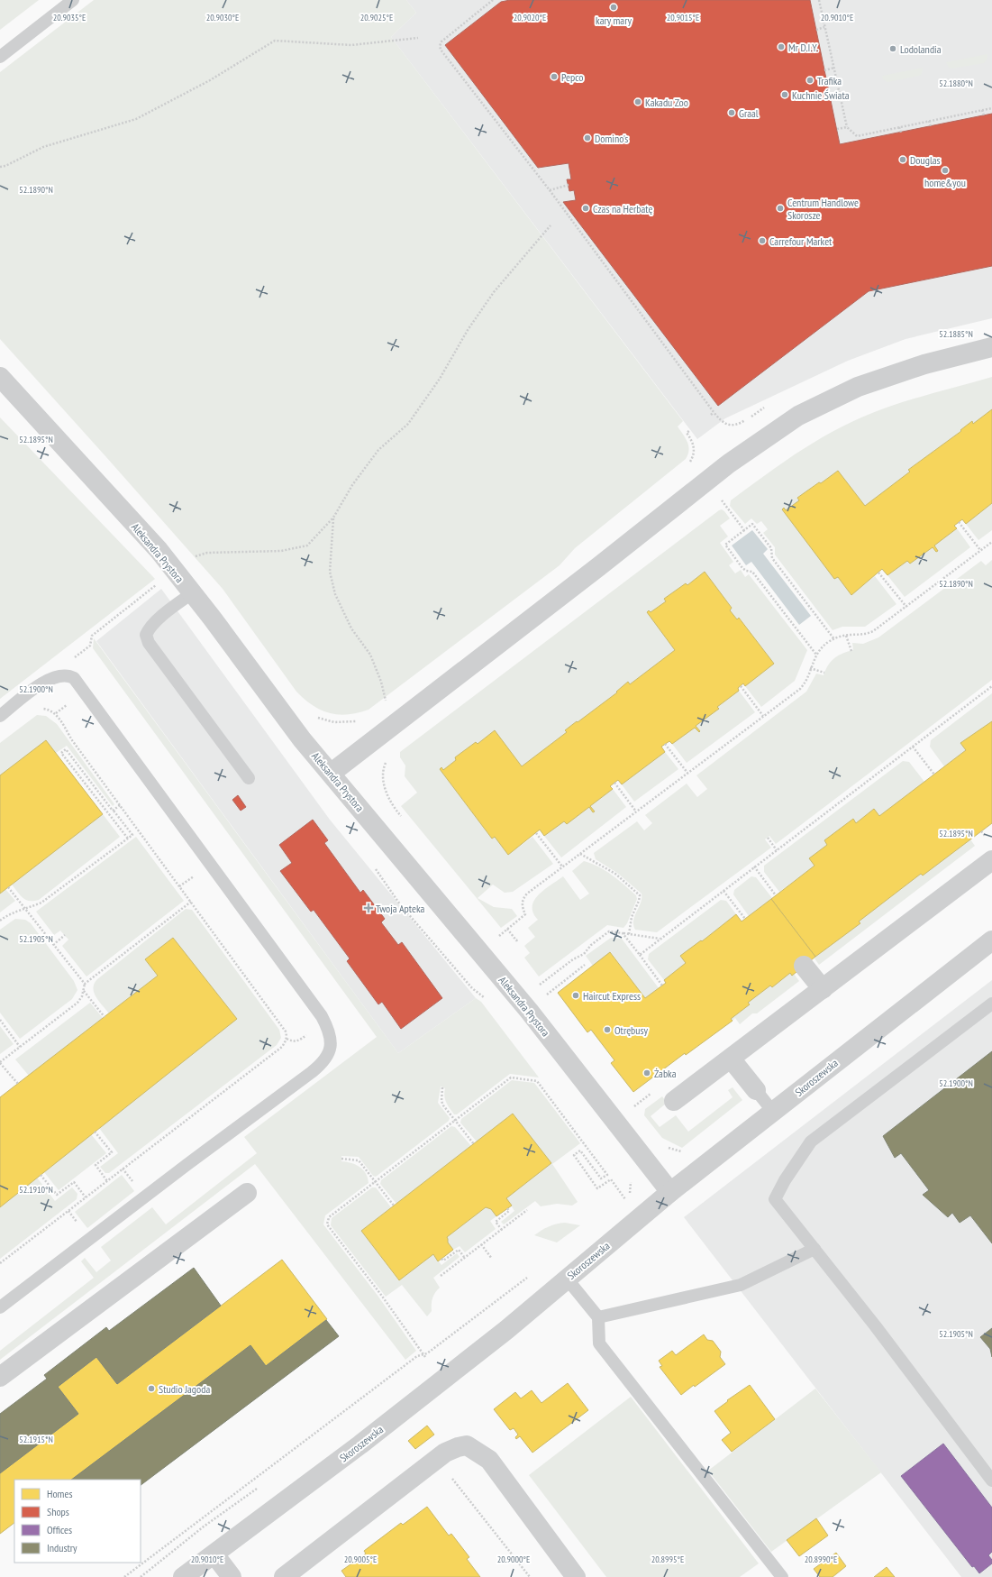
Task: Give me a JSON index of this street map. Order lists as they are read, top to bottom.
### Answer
{
  "streets": {
    "street": ["Aleksandra Prystora", "Skoroszewska"]
  },
  "crossings": [
    ["Aleksandra Prystora", "Skoroszewska"]
  ],
  "places": {
    "other": [
      "kary mary",
      "Mr D.I.Y.",
      "Lodolandia",
      "Pepco",
      "Trafika",
      "Kuchnie Świata",
      "Kakadu Zoo",
      "Graal",
      "Domino's",
      "Douglas",
      "home&you",
      "Czas na Herbatę",
      "Centrum Handlowe Skorosze",
      "Carrefour Market",
      "Haircut Express",
      "Otrębusy",
      "Żabka",
      "Studio Jagoda"
    ],
    "health": ["Twoja Apteka"]
  },
  "legend": [
    "Homes",
    "Shops",
    "Offices",
    "Industry"
  ],
  "coordinates": [
    "20.9035°E",
    "20.9030°E",
    "20.9025°E",
    "20.9020°E",
    "20.9015°E",
    "20.9010°E",
    "52.1880°N",
    "52.1890°N",
    "52.1885°N",
    "52.1895°N",
    "52.1900°N",
    "52.1905°N",
    "52.1910°N",
    "52.1915°N",
    "20.9005°E",
    "20.9000°E",
    "20.8995°E",
    "20.8990°E"
  ]
}
